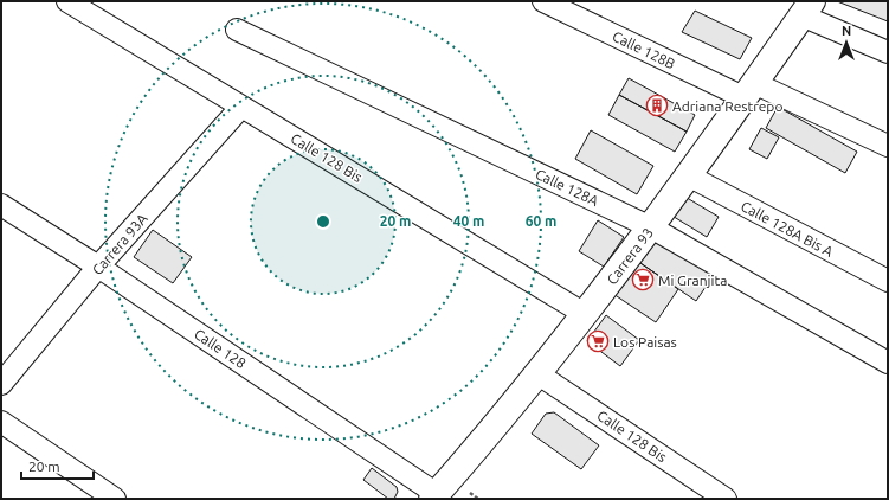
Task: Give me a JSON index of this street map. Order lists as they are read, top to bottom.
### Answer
{
  "streets": {
    "street": [
      "Calle 128B",
      "Calle 128 Bis",
      "Calle 128A",
      "Calle 128A Bis A",
      "Carrera 93A",
      "Carrera 93",
      "Calle 128"
    ]
  },
  "crossings": [
    ["Calle 128B", "Carrera 93"],
    ["Calle 128 Bis", "Carrera 93A"],
    ["Calle 128 Bis", "Carrera 93"],
    ["Calle 128A", "Carrera 93"],
    ["Calle 128A Bis A", "Carrera 93"],
    ["Carrera 93A", "Calle 128"],
    ["Carrera 93", "Calle 128"]
  ],
  "places": {
    "building": ["Adriana Restrepo"],
    "supermarket": ["Mi Granjita", "Los Paisas"]
  },
  "scale_bar": "20 m",
  "north": "top",
  "rings": ["20 m", "40 m", "60 m"]
}
